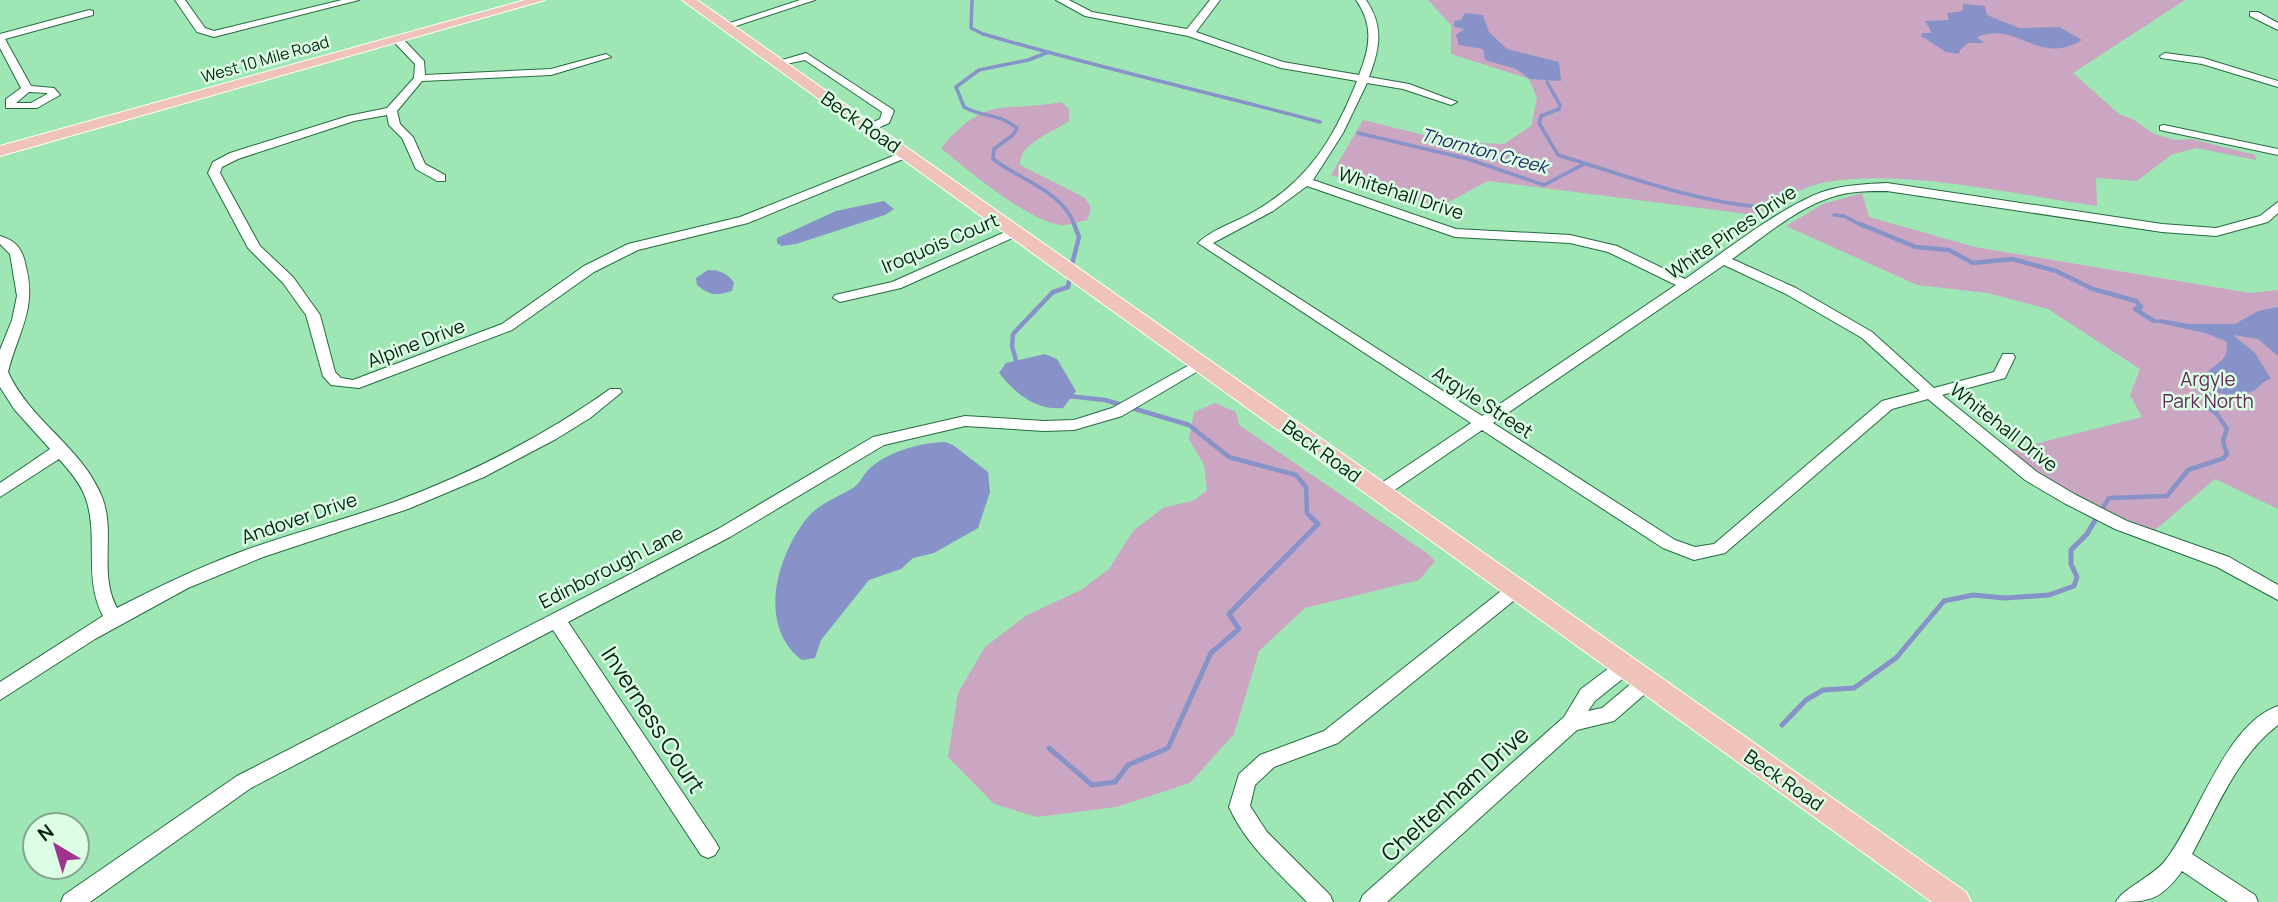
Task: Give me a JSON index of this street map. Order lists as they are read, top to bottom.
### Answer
{
  "streets": {
    "main road": ["West 10 Mile Road", "Beck Road"],
    "street": [
      "Whitehall Drive",
      "White Pines Drive",
      "Iroquois Court",
      "Alpine Drive",
      "Argyle Street",
      "Andover Drive",
      "Edinborough Lane",
      "Inverness Court",
      "Cheltenham Drive"
    ]
  },
  "crossings": [
    ["Beck Road", "White Pines Drive"],
    ["Beck Road", "Iroquois Court"],
    ["Beck Road", "Alpine Drive"],
    ["Beck Road", "Edinborough Lane"],
    ["Beck Road", "Cheltenham Drive"],
    ["Whitehall Drive", "White Pines Drive"],
    ["Whitehall Drive", "Argyle Street"],
    ["White Pines Drive", "Argyle Street"],
    ["Edinborough Lane", "Inverness Court"]
  ],
  "water": ["Thornton Creek"],
  "parks": ["Argyle Park North"],
  "north": "top left"
}
